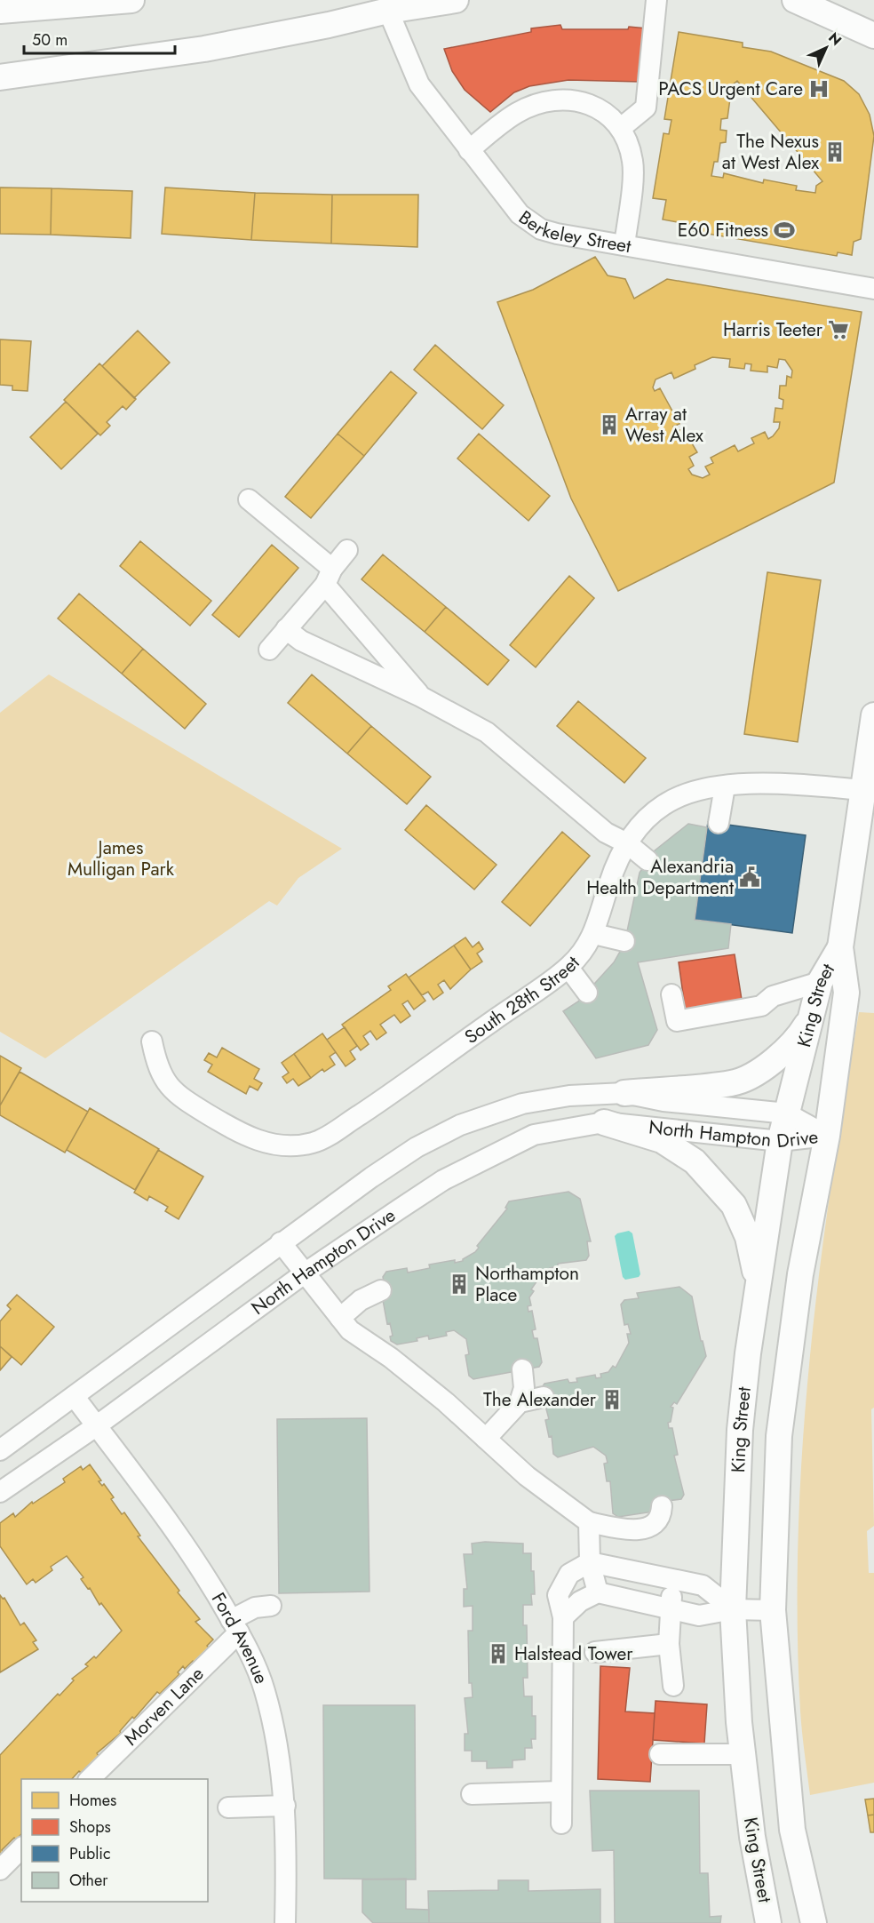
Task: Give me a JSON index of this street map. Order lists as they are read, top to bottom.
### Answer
{
  "streets": {
    "main road": ["King Street"],
    "street": [
      "Berkeley Street",
      "South 28th Street",
      "North Hampton Drive",
      "Ford Avenue",
      "Morven Lane"
    ]
  },
  "crossings": [
    ["South 28th Street", "King Street"],
    ["King Street", "North Hampton Drive"],
    ["North Hampton Drive", "Ford Avenue"],
    ["Ford Avenue", "Morven Lane"]
  ],
  "parks": ["James Mulligan Park"],
  "places": {
    "hospital": ["PACS Urgent Care"],
    "building": [
      "The Nexus at West Alex",
      "Array at West Alex",
      "Northampton Place",
      "The Alexander",
      "Halstead Tower"
    ],
    "sports": ["E60 Fitness"],
    "supermarket": ["Harris Teeter"],
    "public building": ["Alexandria Health Department"]
  },
  "legend": [
    "Homes",
    "Shops",
    "Public",
    "Other"
  ],
  "scale_bar": "50 m",
  "north": "top right"
}
